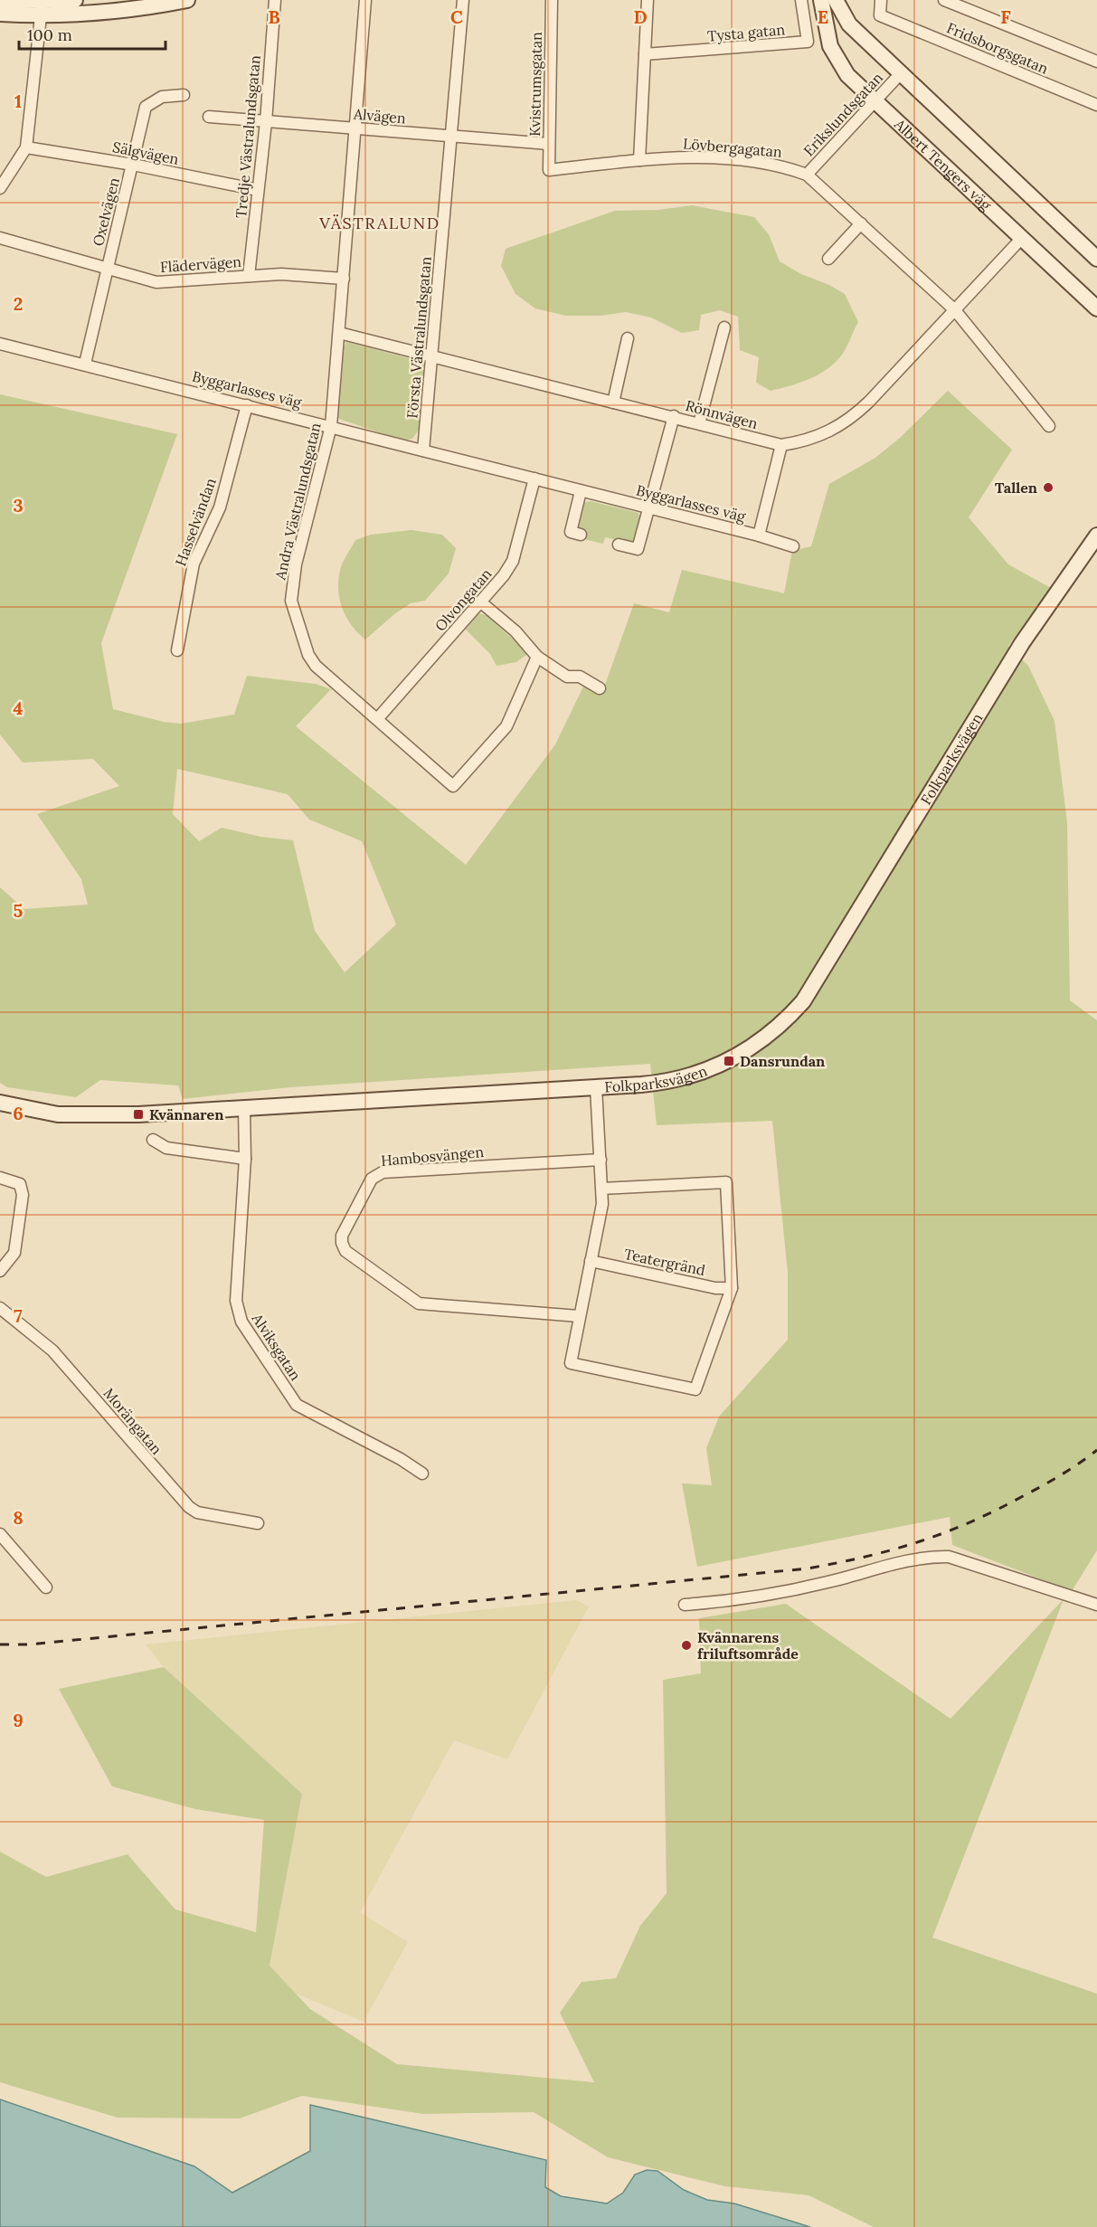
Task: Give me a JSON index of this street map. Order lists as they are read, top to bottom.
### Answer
{
  "streets": {
    "main road": ["Albert Tengers väg", "Folkparksvägen"],
    "street": [
      "Tysta gatan",
      "Fridsborgsgatan",
      "Kvistrumsgatan",
      "Erikslundsgatan",
      "Alvägen",
      "Tredje Västralundsgatan",
      "Lövbergagatan",
      "Sälgvägen",
      "Oxelvägen",
      "Flädervägen",
      "Första Västralundsgatan",
      "Byggarlasses väg",
      "Rönnvägen",
      "Andra Västralundsgatan",
      "Hasselvändan",
      "Olvongatan",
      "Hambosvängen",
      "Teatergränd",
      "Alviksgatan",
      "Morängatan"
    ]
  },
  "crossings": [
    ["Kvistrumsgatan", "Alvägen"],
    ["Kvistrumsgatan", "Lövbergagatan"],
    ["Erikslundsgatan", "Lövbergagatan"],
    ["Erikslundsgatan", "Albert Tengers väg"],
    ["Alvägen", "Tredje Västralundsgatan"],
    ["Alvägen", "Första Västralundsgatan"],
    ["Alvägen", "Andra Västralundsgatan"],
    ["Tredje Västralundsgatan", "Sälgvägen"],
    ["Tredje Västralundsgatan", "Flädervägen"],
    ["Lövbergagatan", "Rönnvägen"],
    ["Sälgvägen", "Oxelvägen"],
    ["Albert Tengers väg", "Rönnvägen"],
    ["Oxelvägen", "Flädervägen"],
    ["Oxelvägen", "Byggarlasses väg"],
    ["Flädervägen", "Andra Västralundsgatan"],
    ["Första Västralundsgatan", "Byggarlasses väg"],
    ["Första Västralundsgatan", "Rönnvägen"],
    ["Byggarlasses väg", "Andra Västralundsgatan"],
    ["Byggarlasses väg", "Hasselvändan"],
    ["Byggarlasses väg", "Olvongatan"],
    ["Rönnvägen", "Andra Västralundsgatan"],
    ["Andra Västralundsgatan", "Olvongatan"],
    ["Folkparksvägen", "Alviksgatan"]
  ],
  "districts": ["VÄSTRALUND"],
  "places": {
    "other": ["Tallen", "Kvännarens friluftsområde"],
    "transit": ["Dansrundan", "Kvännaren"]
  },
  "scale_bar": "100 m",
  "grid": {
    "columns": [
      "B",
      "C",
      "D",
      "E",
      "F"
    ],
    "rows": [
      "1",
      "2",
      "3",
      "4",
      "5",
      "6",
      "7",
      "8",
      "9"
    ]
  }
}
